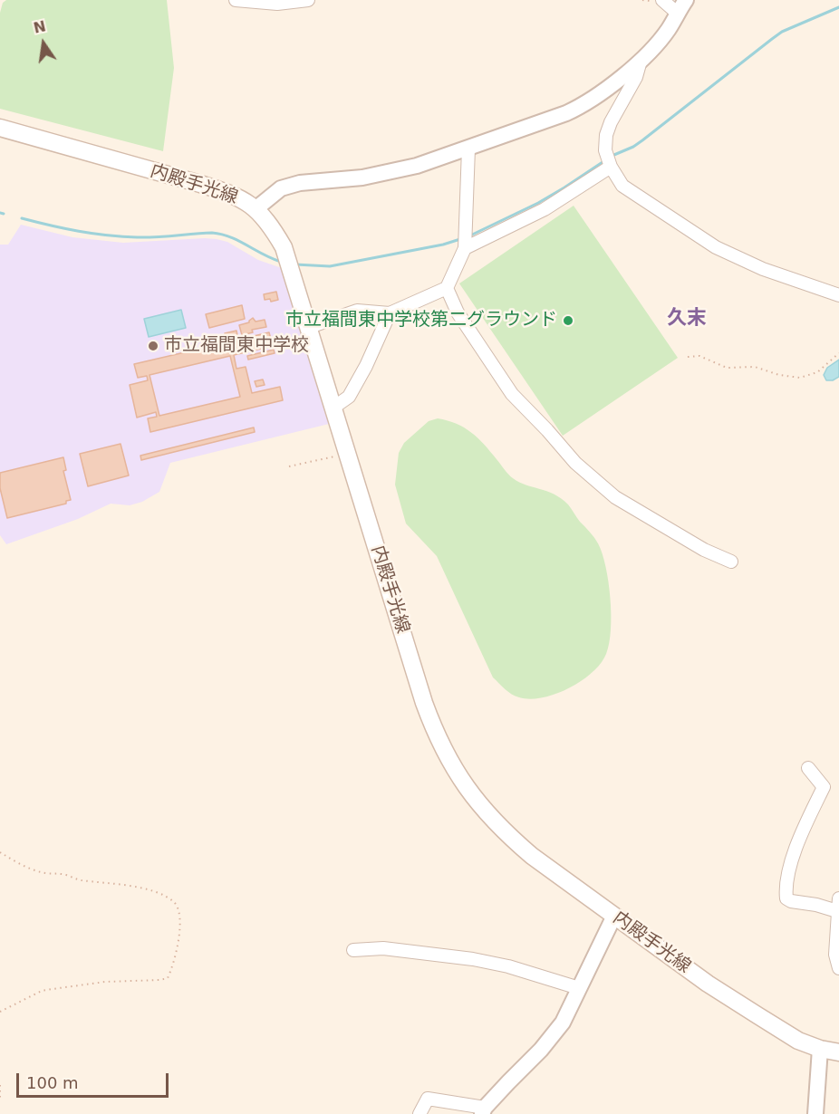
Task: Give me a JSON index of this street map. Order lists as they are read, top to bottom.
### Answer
{
  "streets": {
    "main road": ["内殿手光線"]
  },
  "districts": ["久末"],
  "places": ["市立福間東中学校第二グラウンド", "市立福間東中学校"],
  "scale_bar": "100 m",
  "north": "top"
}
